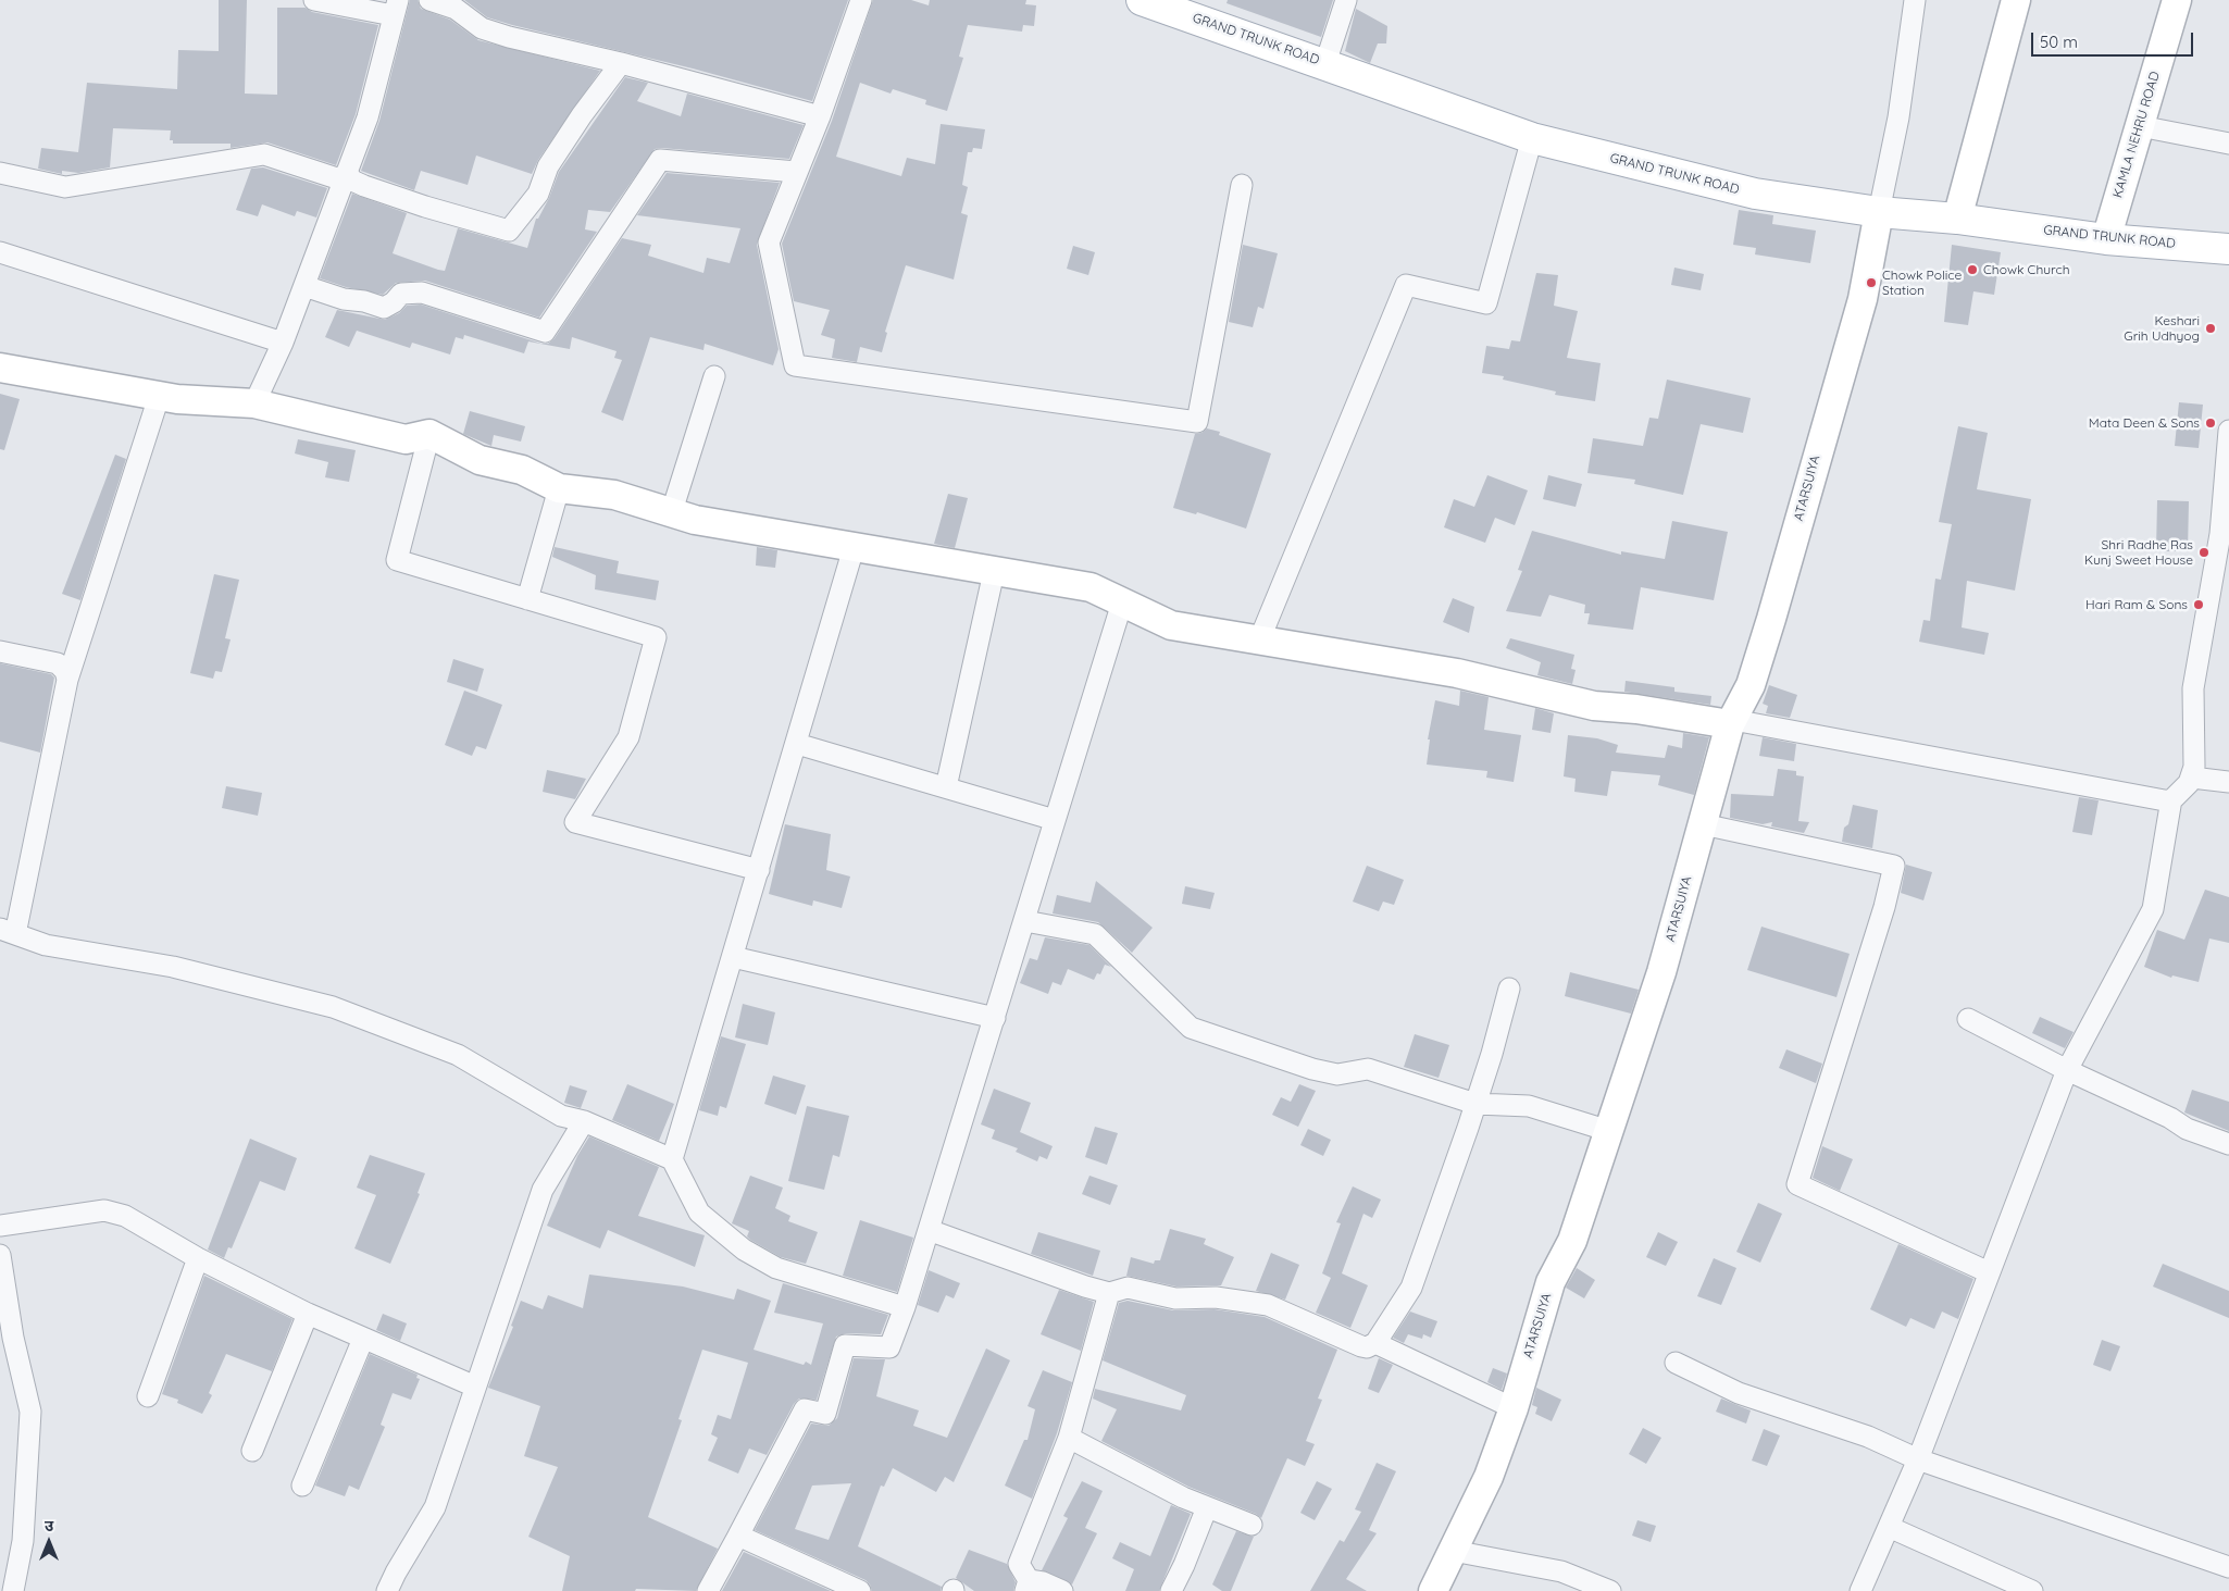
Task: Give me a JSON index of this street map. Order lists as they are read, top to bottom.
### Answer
{
  "streets": {
    "main road": ["GRAND TRUNK ROAD"],
    "street": ["KAMLA NEHRU ROAD", "ATARSUIYA"]
  },
  "crossings": [
    ["GRAND TRUNK ROAD", "KAMLA NEHRU ROAD"],
    ["GRAND TRUNK ROAD", "ATARSUIYA"]
  ],
  "places": [
    "Chowk Church",
    "Chowk Police Station",
    "Keshari Grih Udhyog",
    "Mata Deen & Sons",
    "Shri Radhe Ras Kunj Sweet House",
    "Hari Ram & Sons"
  ],
  "scale_bar": "50 m",
  "north": "top"
}
